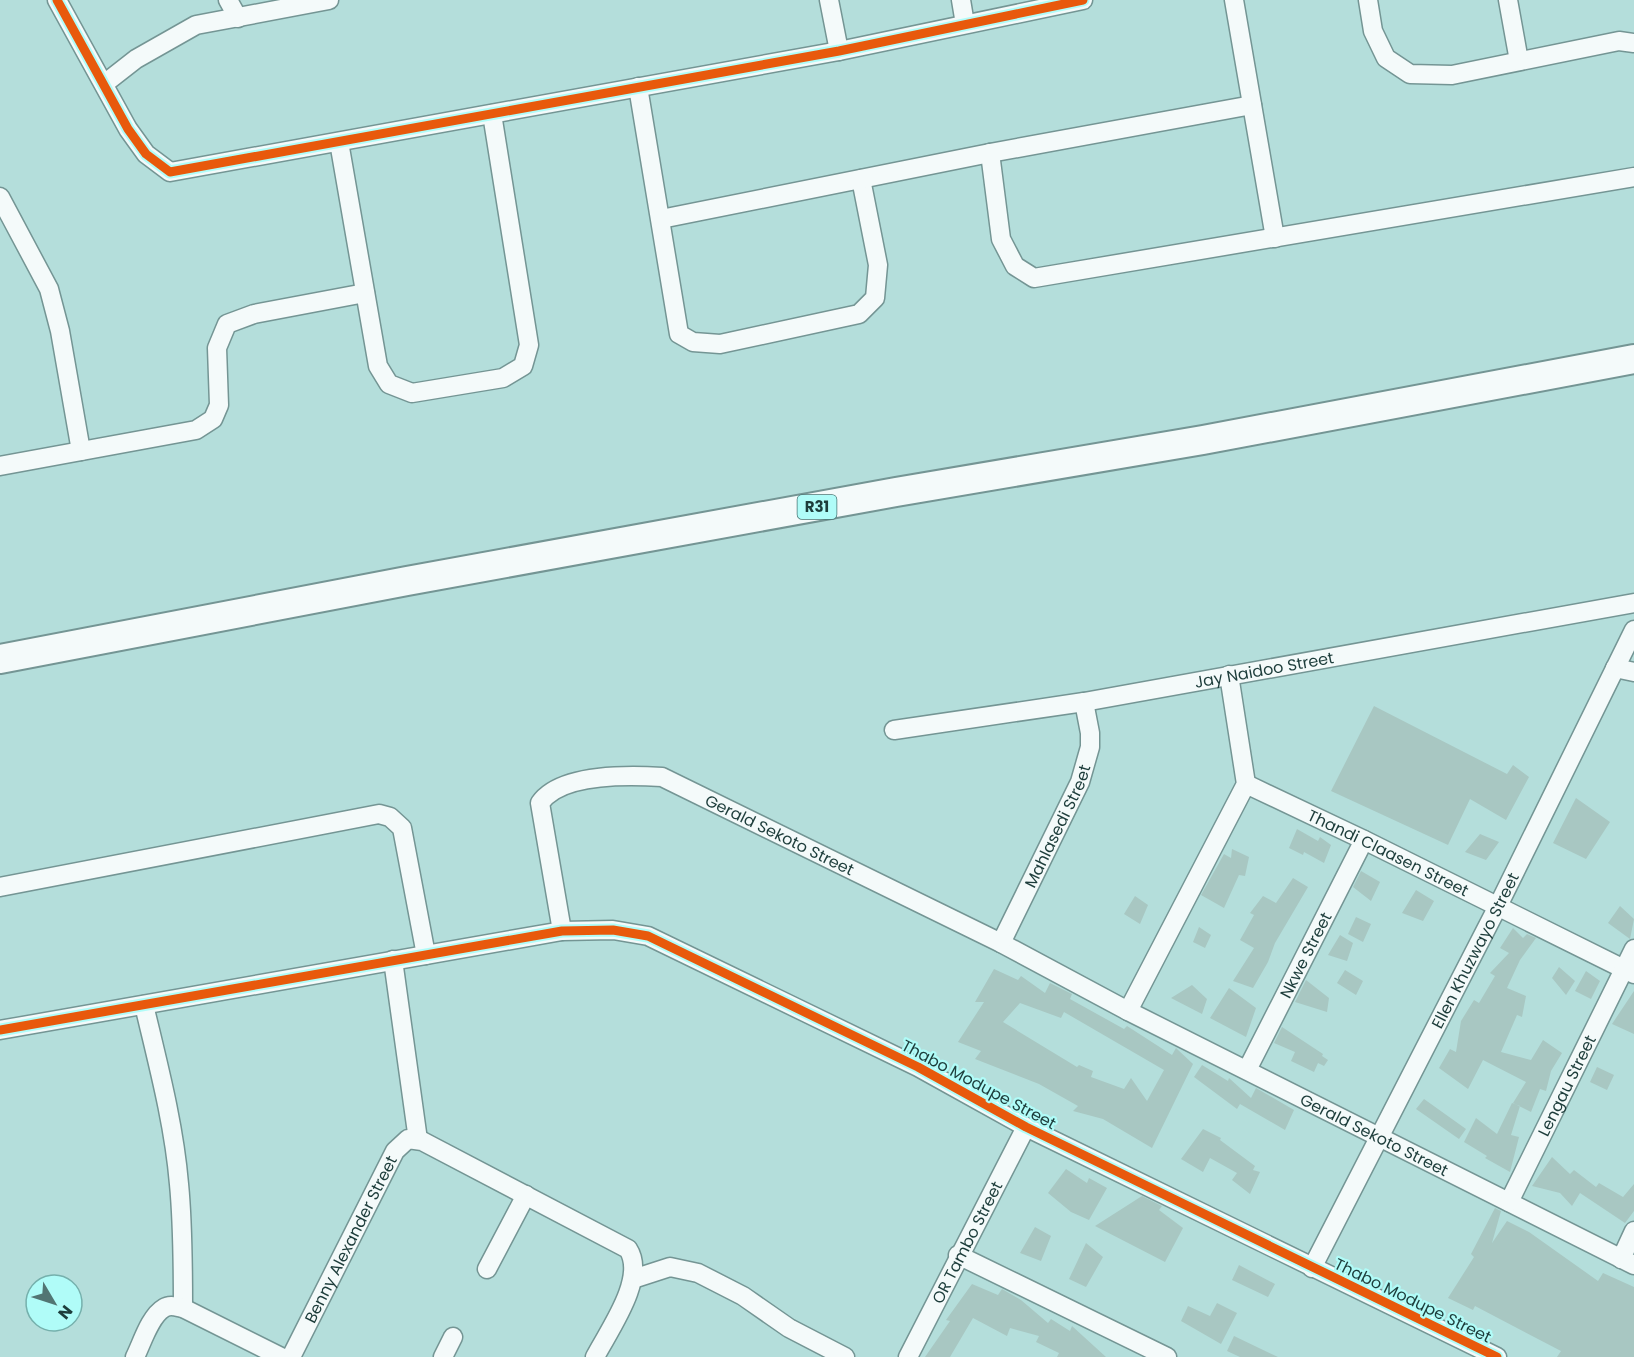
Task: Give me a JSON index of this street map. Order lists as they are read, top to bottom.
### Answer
{
  "streets": {
    "main road": ["R31"],
    "street": [
      "Jay Naidoo Street",
      "Mahlasedi Street",
      "Gerald Sekoto Street",
      "Thandi Claasen Street",
      "Ellen Khuzwayo Street",
      "Nkwe Street",
      "Thabo Modupe Street",
      "Lengau Street",
      "Benny Alexander Street",
      "OR Tambo Street"
    ]
  },
  "crossings": [
    ["Jay Naidoo Street", "Mahlasedi Street"],
    ["Mahlasedi Street", "Gerald Sekoto Street"],
    ["Gerald Sekoto Street", "Ellen Khuzwayo Street"],
    ["Gerald Sekoto Street", "Nkwe Street"],
    ["Gerald Sekoto Street", "Thabo Modupe Street"],
    ["Gerald Sekoto Street", "Lengau Street"],
    ["Thandi Claasen Street", "Ellen Khuzwayo Street"],
    ["Thandi Claasen Street", "Nkwe Street"],
    ["Thandi Claasen Street", "Lengau Street"],
    ["Ellen Khuzwayo Street", "Thabo Modupe Street"],
    ["Thabo Modupe Street", "OR Tambo Street"]
  ],
  "north": "bottom right"
}
